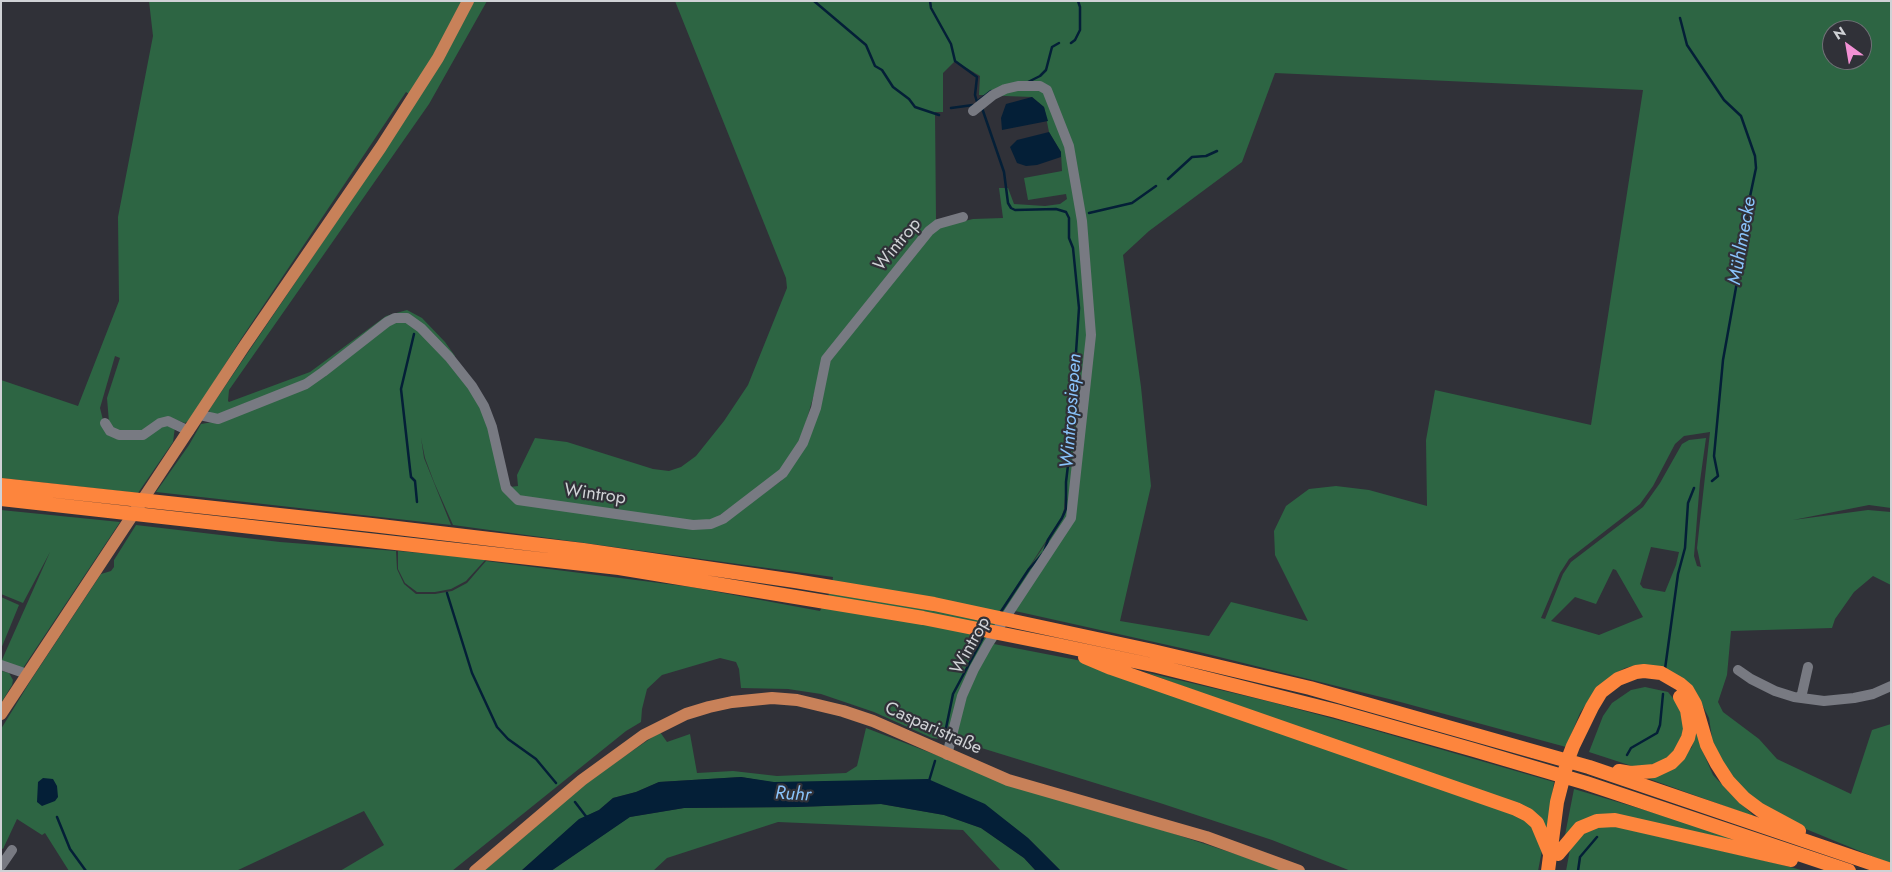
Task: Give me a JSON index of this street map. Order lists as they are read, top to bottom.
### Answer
{
  "streets": {
    "main road": ["Casparistraße"],
    "street": ["Wintrop"]
  },
  "crossings": [
    ["Wintrop", "Casparistraße"]
  ],
  "water": ["Mühlmecke", "Wintropsiepen", "Ruhr"],
  "north": "top left"
}
